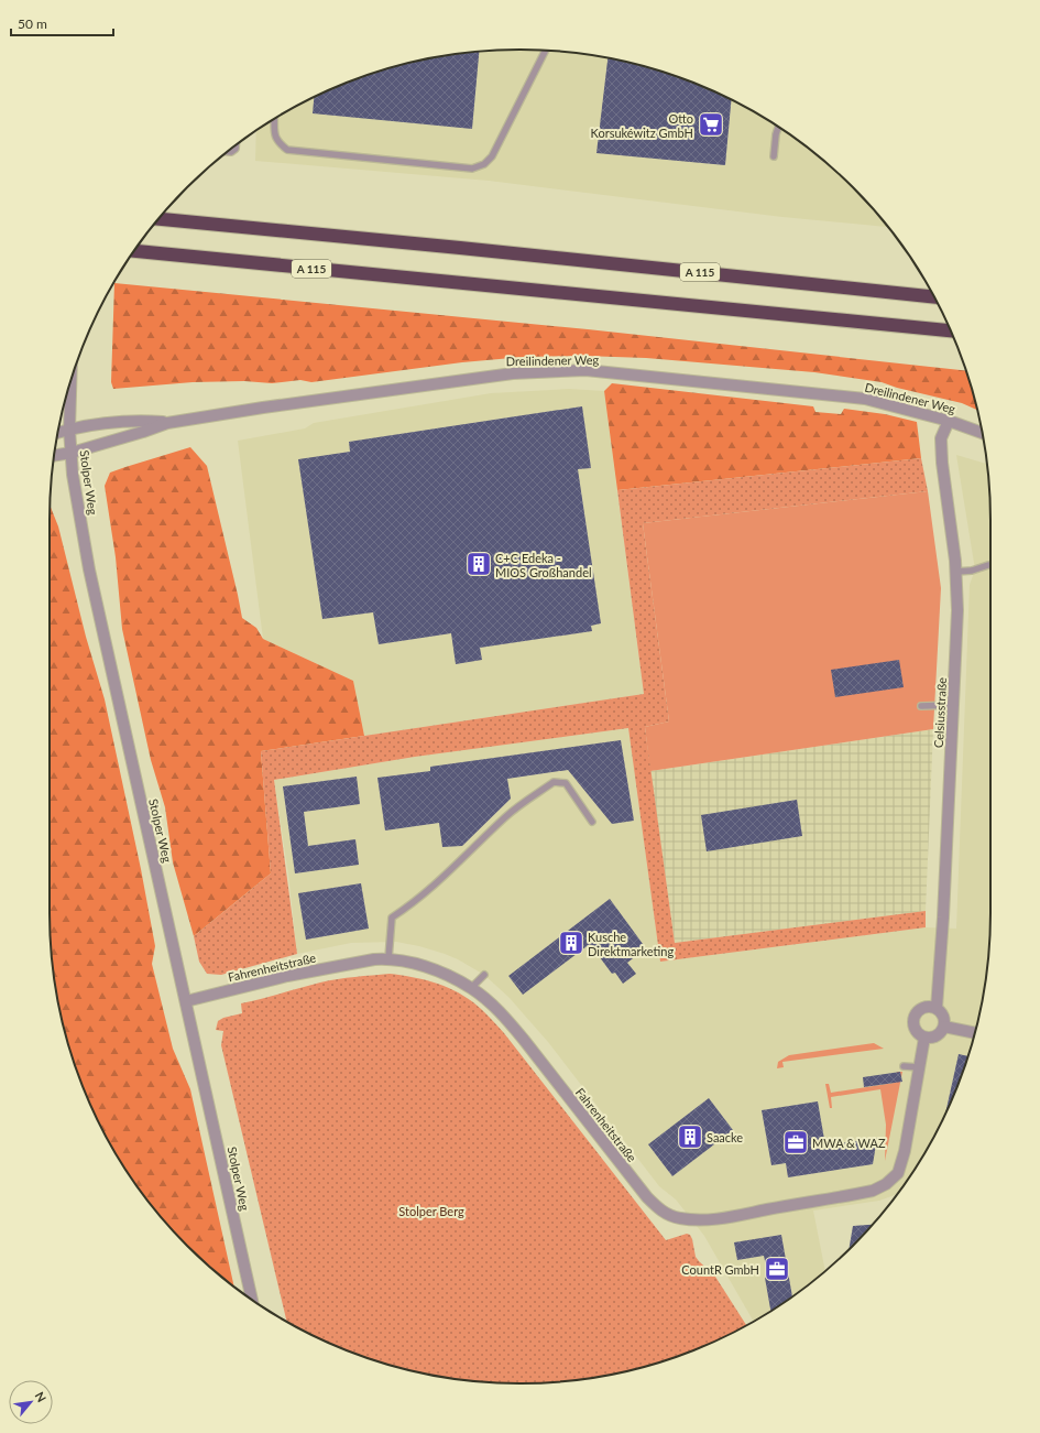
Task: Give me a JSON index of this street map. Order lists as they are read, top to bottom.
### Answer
{
  "streets": {
    "highway": ["A 115"],
    "street": [
      "Dreilindener Weg",
      "Stolper Weg",
      "Celsiusstraße",
      "Fahrenheitstraße"
    ]
  },
  "crossings": [
    ["Dreilindener Weg", "Stolper Weg"],
    ["Dreilindener Weg", "Celsiusstraße"],
    ["Stolper Weg", "Fahrenheitstraße"],
    ["Celsiusstraße", "Fahrenheitstraße"]
  ],
  "parks": ["Stolper Berg"],
  "places": {
    "supermarket": ["Otto Korsukéwitz GmbH"],
    "building": ["C+C Edeka - MIOS Großhandel", "Kusche Direktmarketing", "Saacke"],
    "office": ["MWA & WAZ", "CountR GmbH"]
  },
  "scale_bar": "50 m",
  "north": "top right"
}
